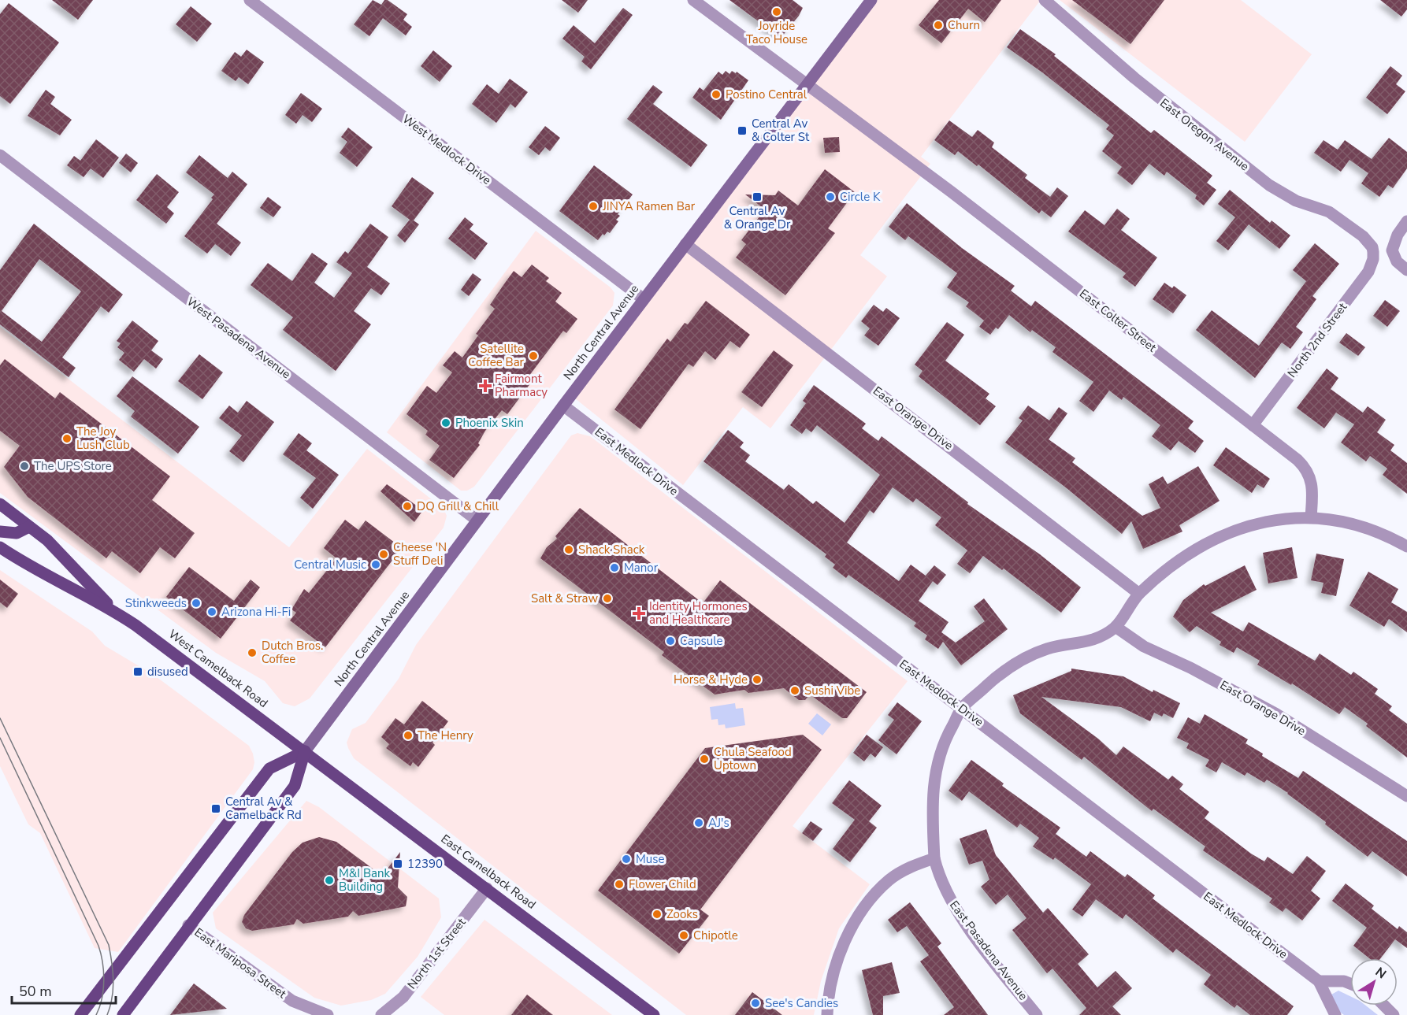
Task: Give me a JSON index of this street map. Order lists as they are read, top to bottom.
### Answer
{
  "streets": {
    "main road": ["North Central Avenue", "West Camelback Road", "East Camelback Road"],
    "street": [
      "East Oregon Avenue",
      "West Medlock Drive",
      "East Colter Street",
      "West Pasadena Avenue",
      "North 2nd Street",
      "East Orange Drive",
      "East Medlock Drive",
      "East Pasadena Avenue",
      "North 1st Street",
      "East Mariposa Street"
    ]
  },
  "crossings": [
    ["East Oregon Avenue", "North 2nd Street"],
    ["West Medlock Drive", "North Central Avenue"],
    ["East Colter Street", "North Central Avenue"],
    ["East Colter Street", "North 2nd Street"],
    ["North Central Avenue", "West Pasadena Avenue"],
    ["North Central Avenue", "East Orange Drive"],
    ["North Central Avenue", "East Medlock Drive"],
    ["North Central Avenue", "West Camelback Road"],
    ["North Central Avenue", "East Camelback Road"],
    ["North Central Avenue", "East Mariposa Street"],
    ["West Camelback Road", "East Camelback Road"],
    ["East Camelback Road", "North 1st Street"]
  ],
  "places": {
    "other": [
      "Joyride Taco House",
      "Churn",
      "Postino Central",
      "Circle K",
      "JINYA Ramen Bar",
      "Satellite Coffee Bar",
      "Phoenix Skin",
      "The Joy Lush Club",
      "The UPS Store",
      "DQ Grill & Chill",
      "Shack Shack",
      "Cheese 'N Stuff Deli",
      "Central Music",
      "Manor",
      "Salt & Straw",
      "Stinkweeds",
      "Arizona Hi-Fi",
      "Capsule",
      "Dutch Bros. Coffee",
      "Horse & Hyde",
      "Sushi Vibe",
      "The Henry",
      "Chula Seafood Uptown",
      "AJ's",
      "Muse",
      "M&I Bank Building",
      "Flower Child",
      "Zooks",
      "Chipotle",
      "See's Candies"
    ],
    "transit": [
      "Central Av & Colter St",
      "Central Av & Orange Dr",
      "disused",
      "Central Av & Camelback Rd",
      "12390"
    ],
    "health": ["Fairmont Pharmacy", "Identity Hormones and Healthcare"]
  },
  "scale_bar": "50 m",
  "north": "top right"
}
